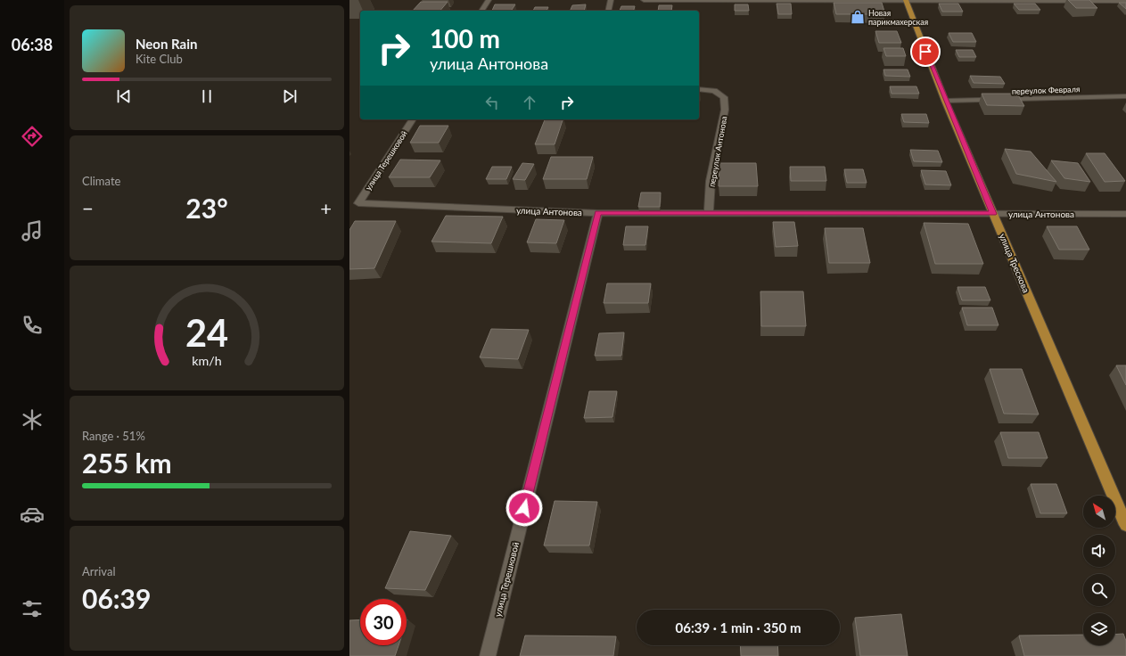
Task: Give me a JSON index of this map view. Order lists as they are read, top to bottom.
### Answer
{
  "streets": {
    "main road": ["улица Трескова"],
    "street": [
      "переулок Февраля",
      "переулок Антонова",
      "улица Терешковой",
      "улица Антонова"
    ]
  },
  "crossings": [
    ["переулок Февраля", "улица Трескова"],
    ["переулок Антонова", "улица Антонова"],
    ["улица Терешковой", "улица Антонова"],
    ["улица Антонова", "улица Трескова"]
  ],
  "places": {
    "shop": ["Новая парикмахерская"]
  },
  "north": "top left",
  "page": {
    "tabs": "06:38",
    "turn": ["100 m", "улица Антонова"],
    "song": ["Neon Rain", "Kite Club"],
    "tile": [
      "Climate",
      ["Range · 51%", "255 km"],
      ["Arrival", "06:39"]
    ],
    "heat": ["−", "23°", "+"],
    "limit": "30",
    "trip": "06:39 · 1 min · 350 m",
    "gauge": ["24", "km/h"]
  }
}
